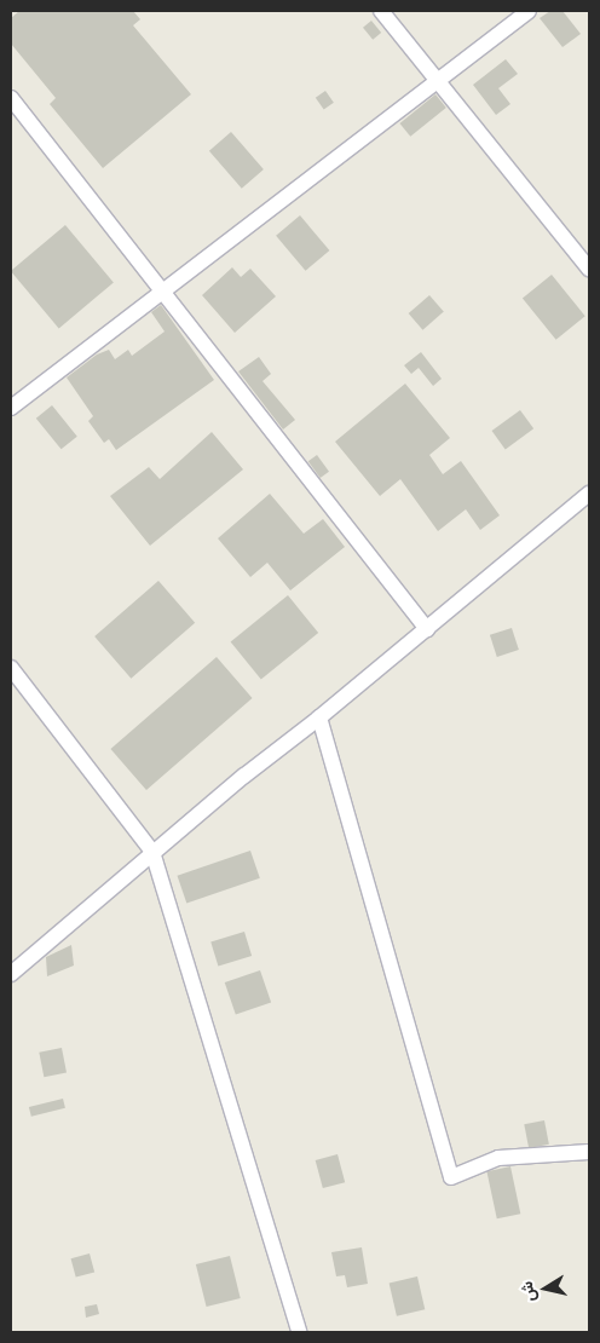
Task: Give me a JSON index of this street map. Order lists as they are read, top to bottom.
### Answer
{
  "north": "left"
}
